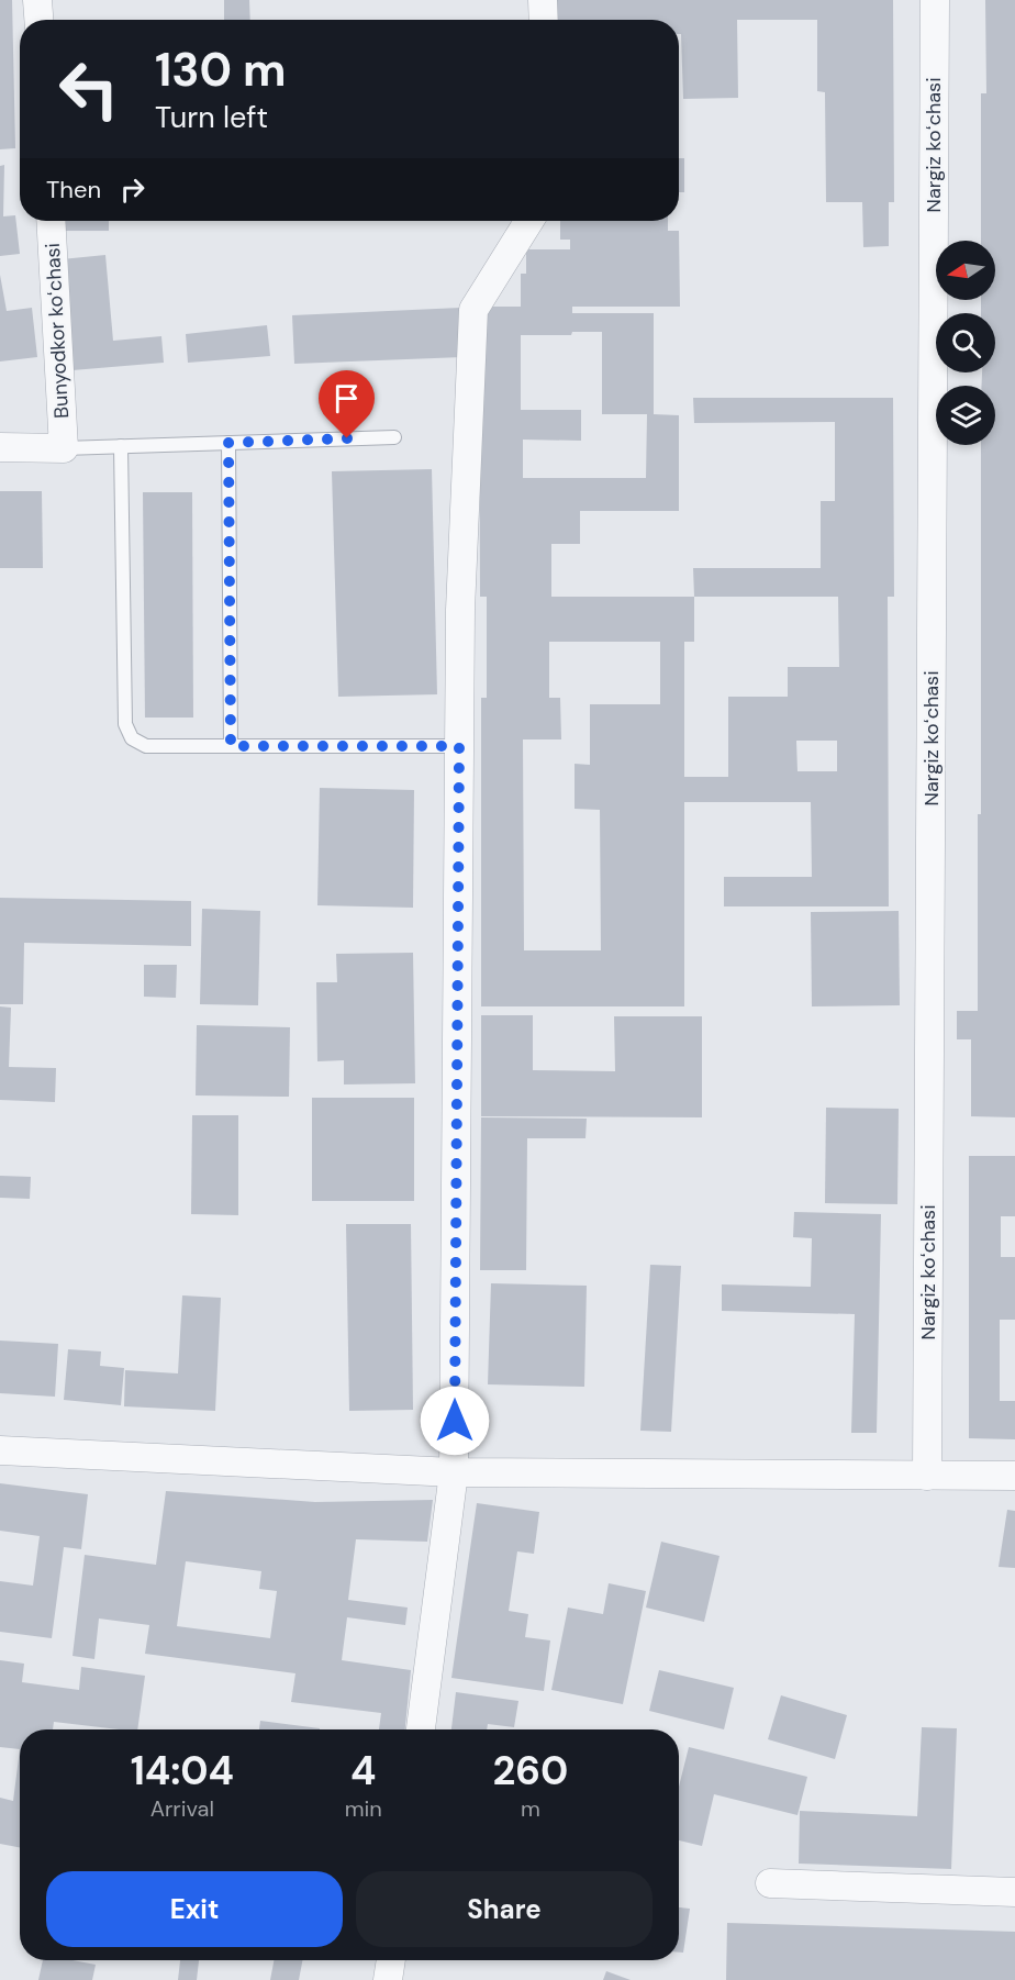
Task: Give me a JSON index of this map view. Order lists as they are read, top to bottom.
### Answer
{
  "streets": {
    "street": ["Nargiz koʻchasi", "Bunyodkor koʻchasi"]
  },
  "north": "left",
  "page": {
    "turn": ["130 m", "Turn left"],
    "then": "Then",
    "eta": [
      "14:04",
      "Arrival",
      "4",
      "min",
      "260",
      "m"
    ],
    "buttons": ["Exit", "Share"]
  }
}
